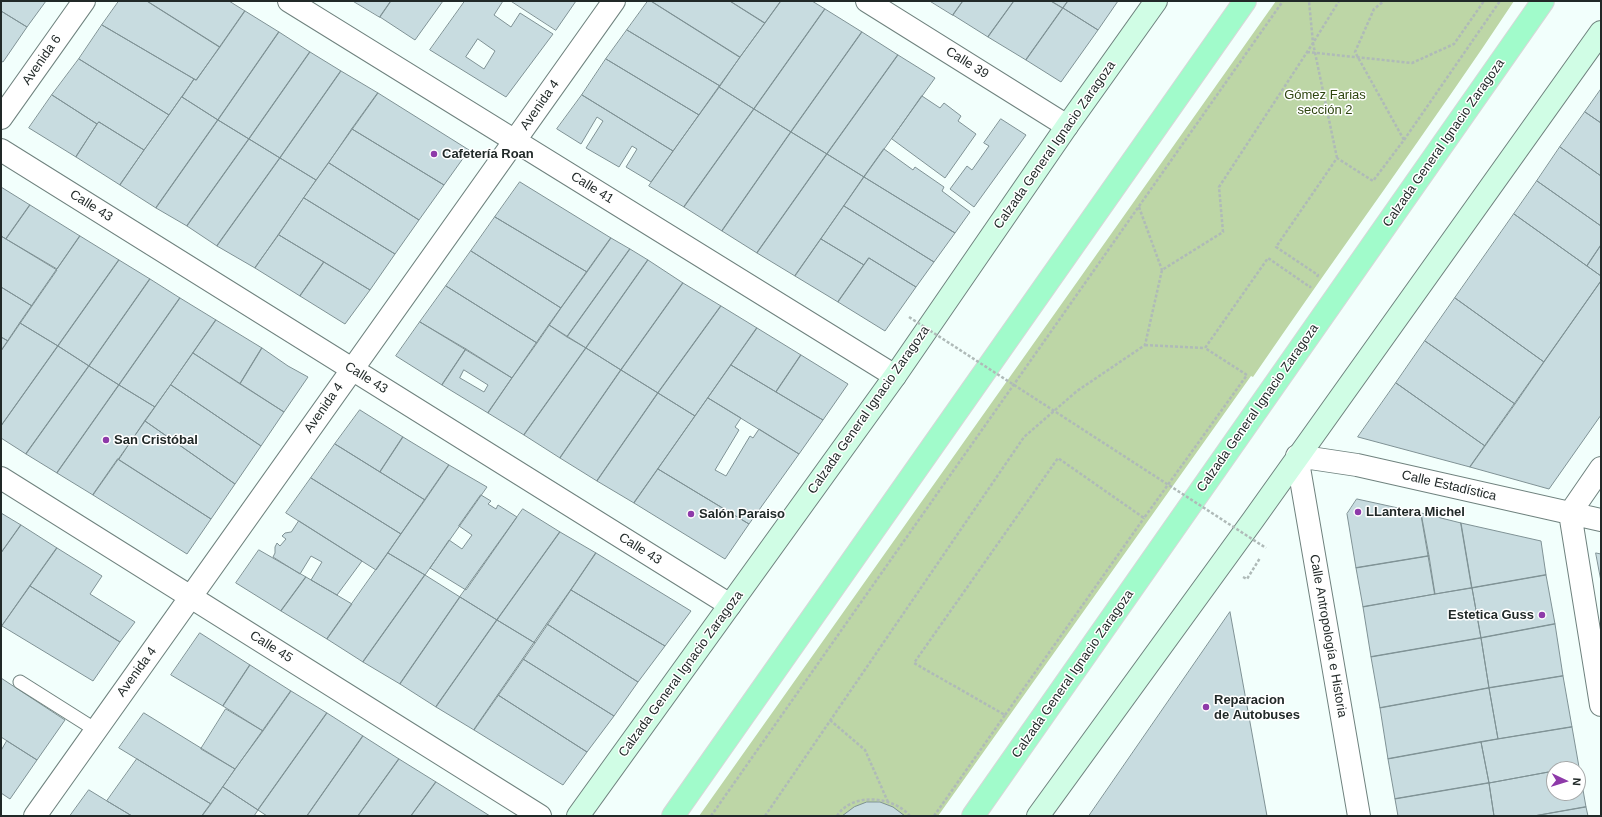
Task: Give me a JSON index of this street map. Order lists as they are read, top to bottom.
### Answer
{
  "streets": {
    "main road": ["Calzada General Ignacio Zaragoza"],
    "street": [
      "Avenida 6",
      "Calle 39",
      "Avenida 4",
      "Calle 41",
      "Calle 43",
      "Calle Estadística",
      "Calle Antropología e Historia",
      "Calle 45"
    ]
  },
  "crossings": [
    ["Calle 39", "Calzada General Ignacio Zaragoza"],
    ["Avenida 4", "Calle 41"],
    ["Avenida 4", "Calle 43"],
    ["Avenida 4", "Calle 45"],
    ["Calzada General Ignacio Zaragoza", "Calle 41"],
    ["Calzada General Ignacio Zaragoza", "Calle 43"],
    ["Calle Estadística", "Calle Antropología e Historia"]
  ],
  "parks": ["Gómez Farias sección 2"],
  "places": [
    "Cafetería Roan",
    "San Cristóbal",
    "LLantera Michel",
    "Salón Paraiso",
    "Estetica Guss",
    "Reparacion de Autobuses"
  ],
  "north": "right"
}
